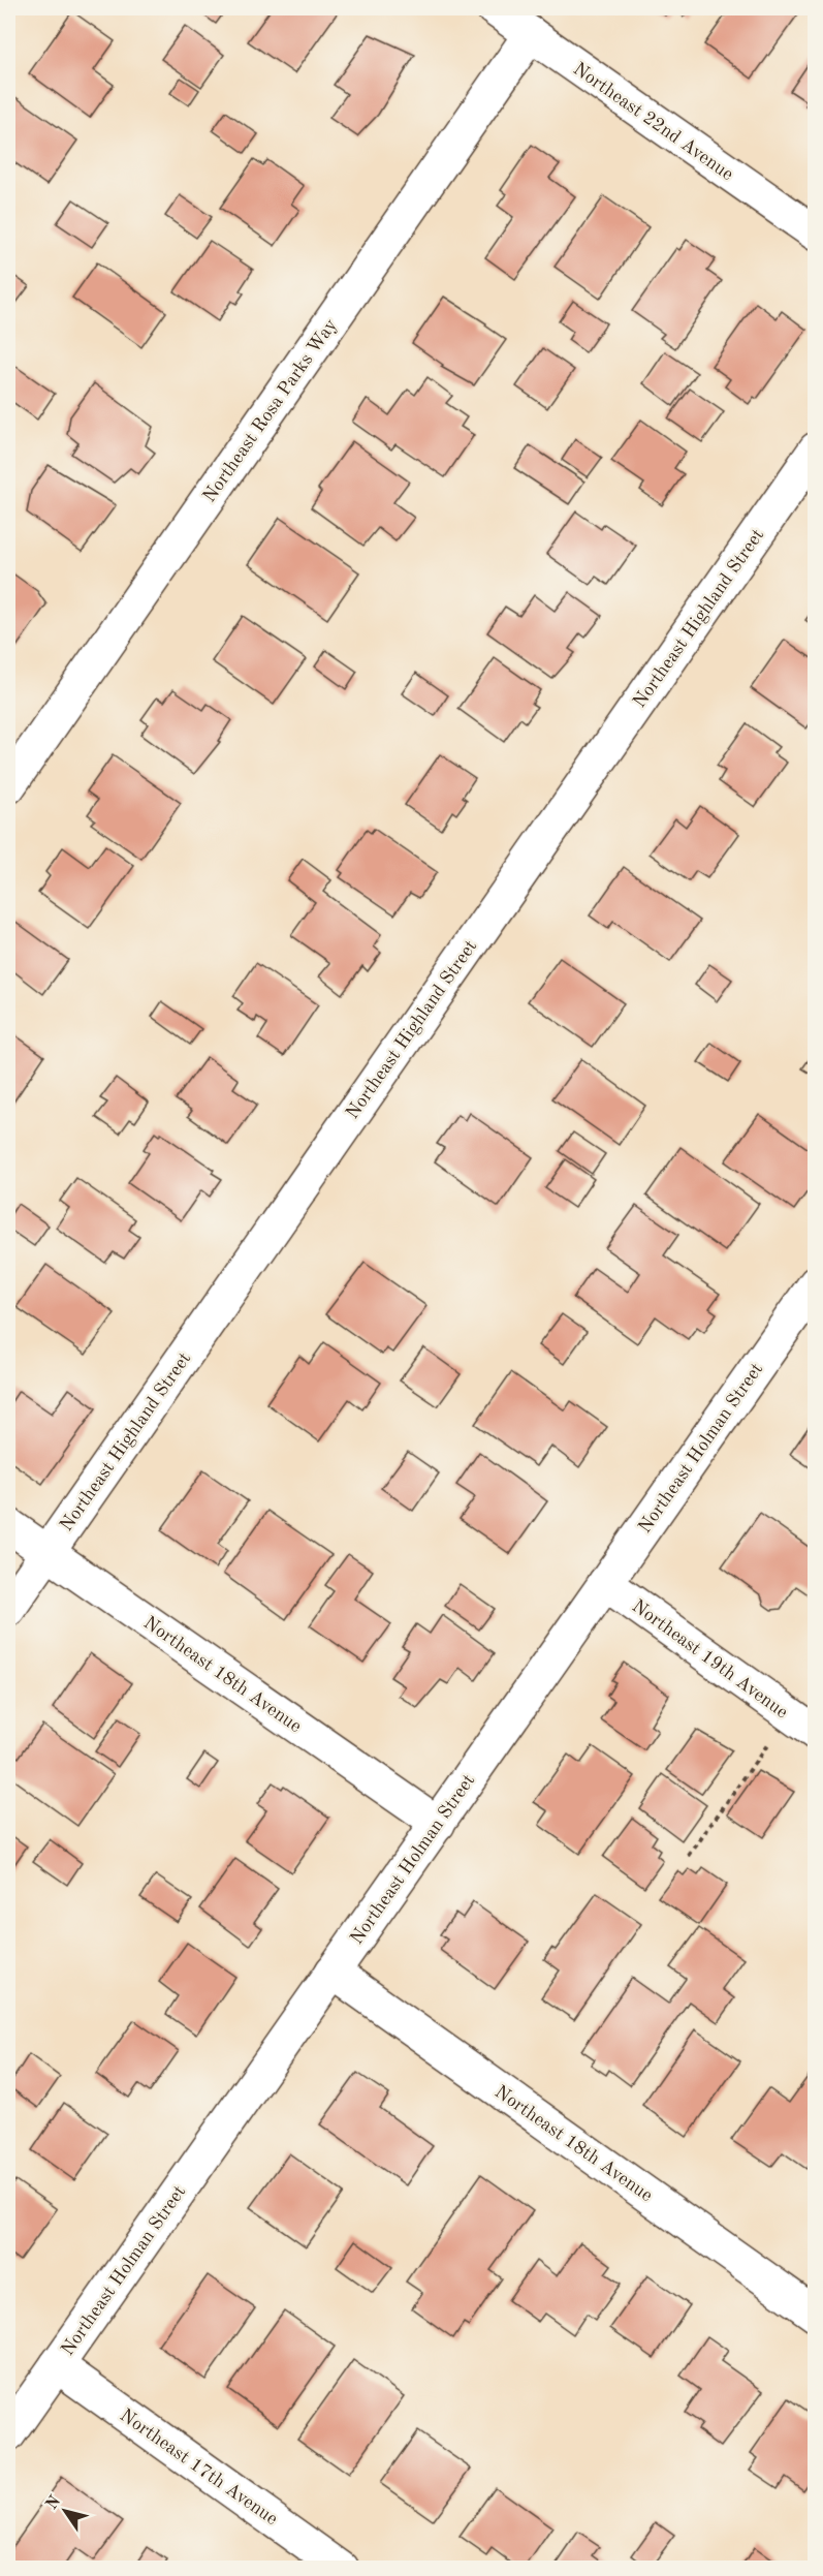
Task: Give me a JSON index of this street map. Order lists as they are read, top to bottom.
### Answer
{
  "streets": {
    "street": [
      "Northeast 22nd Avenue",
      "Northeast Rosa Parks Way",
      "Northeast Highland Street",
      "Northeast Holman Street",
      "Northeast 19th Avenue",
      "Northeast 18th Avenue",
      "Northeast 17th Avenue"
    ]
  },
  "crossings": [
    ["Northeast 22nd Avenue", "Northeast Rosa Parks Way"],
    ["Northeast Highland Street", "Northeast 18th Avenue"],
    ["Northeast Holman Street", "Northeast 19th Avenue"],
    ["Northeast Holman Street", "Northeast 18th Avenue"],
    ["Northeast Holman Street", "Northeast 17th Avenue"]
  ],
  "north": "top left"
}
